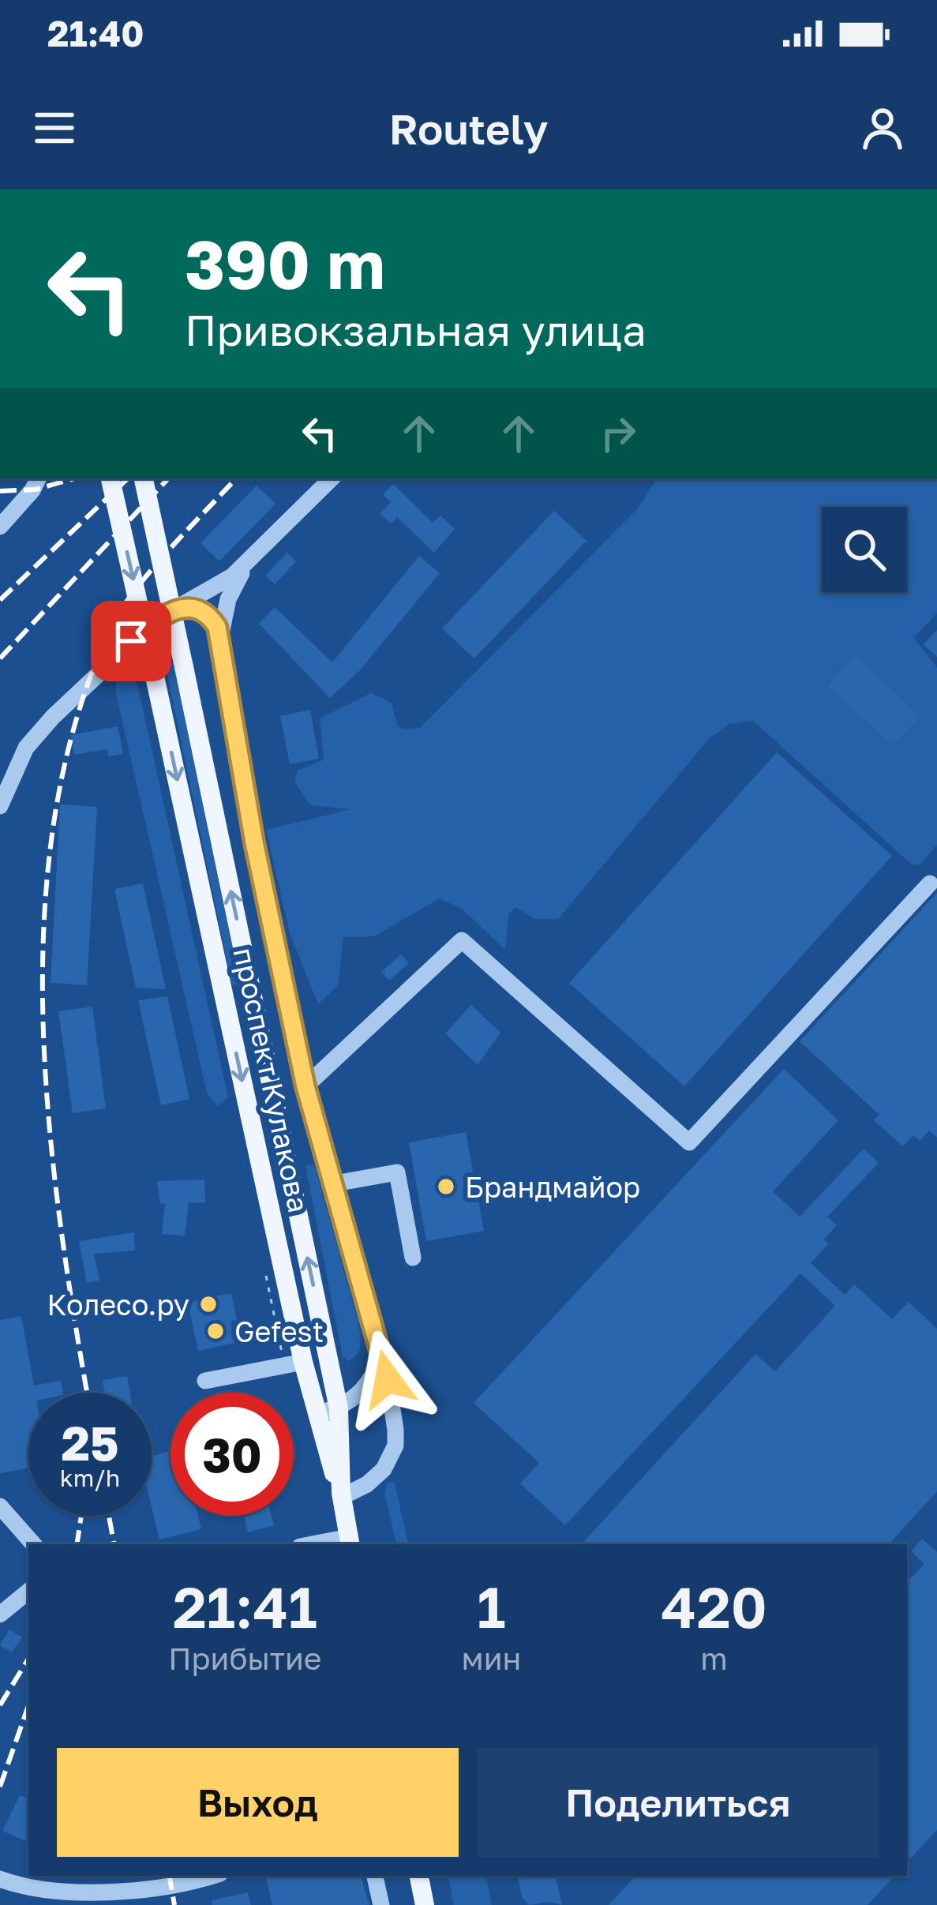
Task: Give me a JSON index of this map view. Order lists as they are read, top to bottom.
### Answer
{
  "streets": {
    "main road": ["проспект Кулакова"]
  },
  "places": ["Брандмайор", "Колесо.ру", "Gefest"],
  "page": {
    "status": "21:40",
    "header": "Routely",
    "turn": ["390 m", "Привокзальная улица"],
    "speed": "25 km/h",
    "limit": "30",
    "eta": [
      "21:41",
      "Прибытие",
      "1",
      "мин",
      "420",
      "m"
    ],
    "buttons": ["Выход", "Поделиться"]
  }
}
